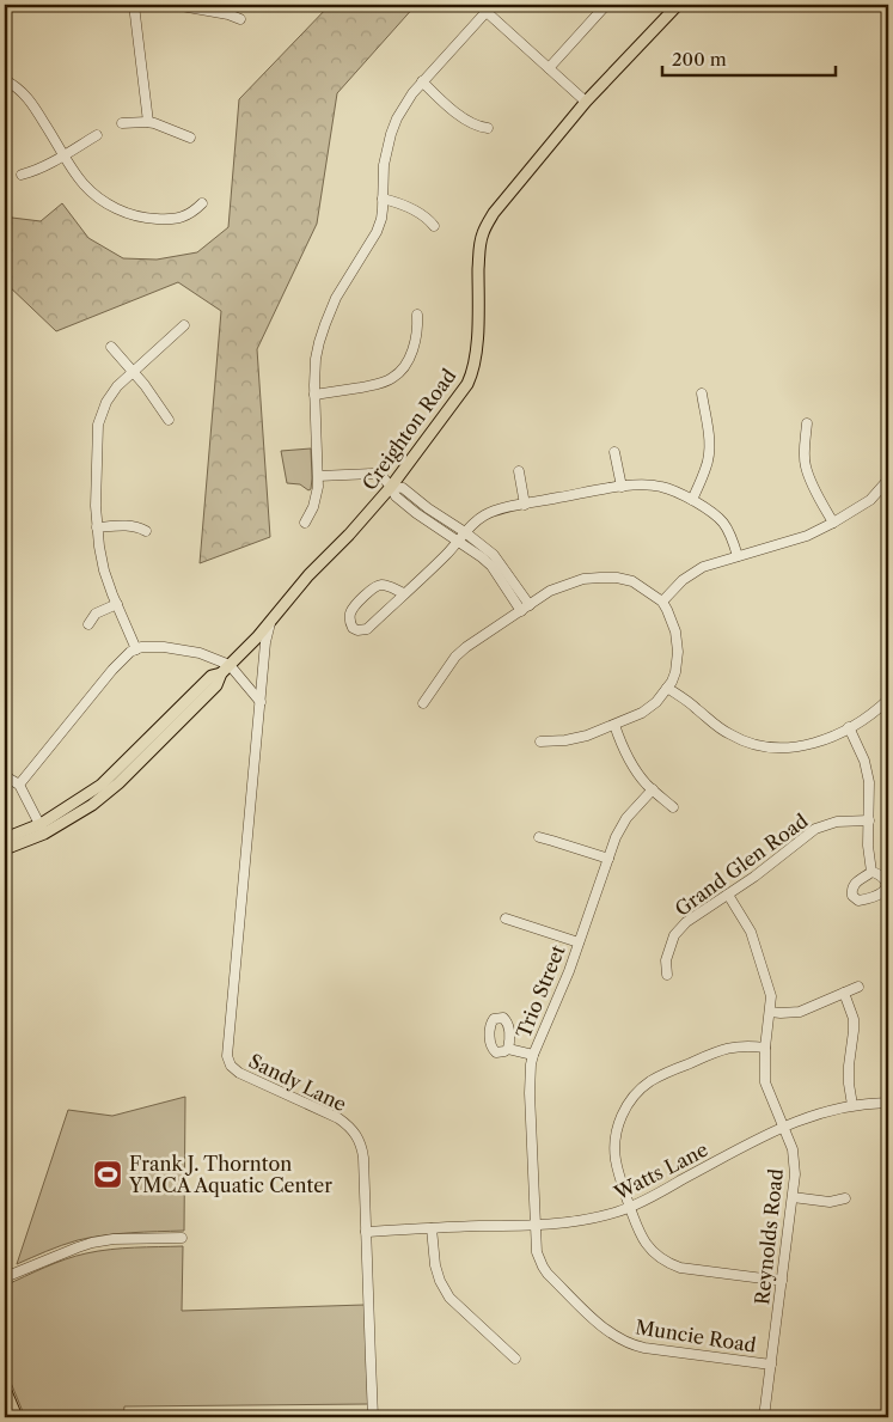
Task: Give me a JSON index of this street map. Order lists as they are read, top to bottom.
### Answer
{
  "streets": {
    "main road": ["Creighton Road"],
    "street": [
      "Grand Glen Road",
      "Trio Street",
      "Sandy Lane",
      "Watts Lane",
      "Reynolds Road",
      "Muncie Road"
    ]
  },
  "crossings": [
    ["Creighton Road", "Sandy Lane"],
    ["Grand Glen Road", "Reynolds Road"],
    ["Trio Street", "Watts Lane"],
    ["Trio Street", "Muncie Road"],
    ["Sandy Lane", "Watts Lane"],
    ["Watts Lane", "Reynolds Road"],
    ["Watts Lane", "Muncie Road"],
    ["Reynolds Road", "Muncie Road"]
  ],
  "places": {
    "sports": ["Frank J. Thornton YMCA Aquatic Center"]
  },
  "scale_bar": "200 m"
}
